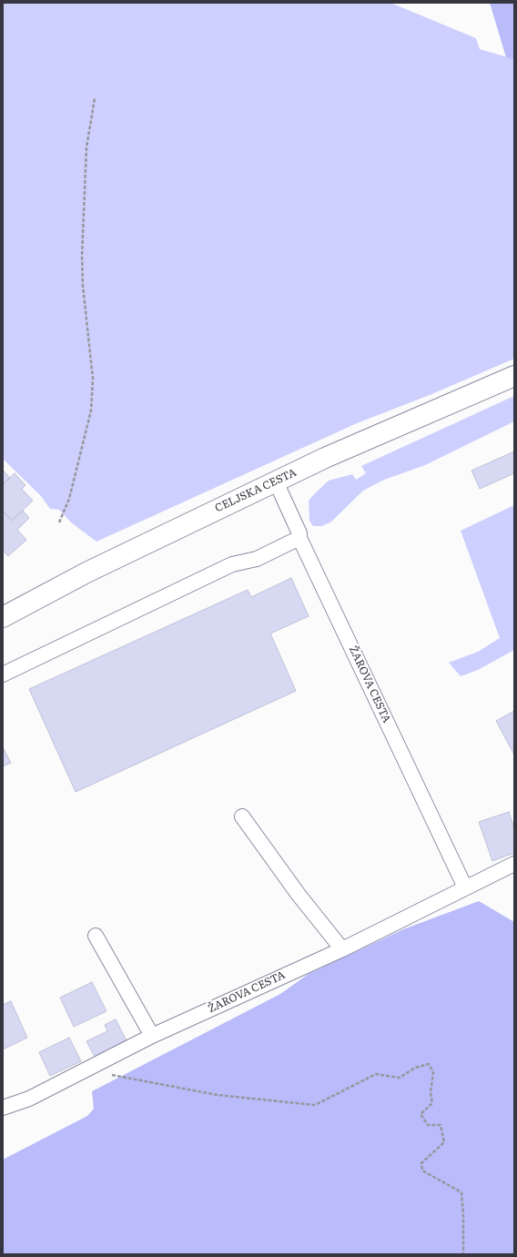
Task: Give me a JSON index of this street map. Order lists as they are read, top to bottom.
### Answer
{
  "streets": {
    "main road": ["CELJSKA CESTA"],
    "street": ["ŽAROVA CESTA"]
  },
  "crossings": [
    ["CELJSKA CESTA", "ŽAROVA CESTA"]
  ]
}
